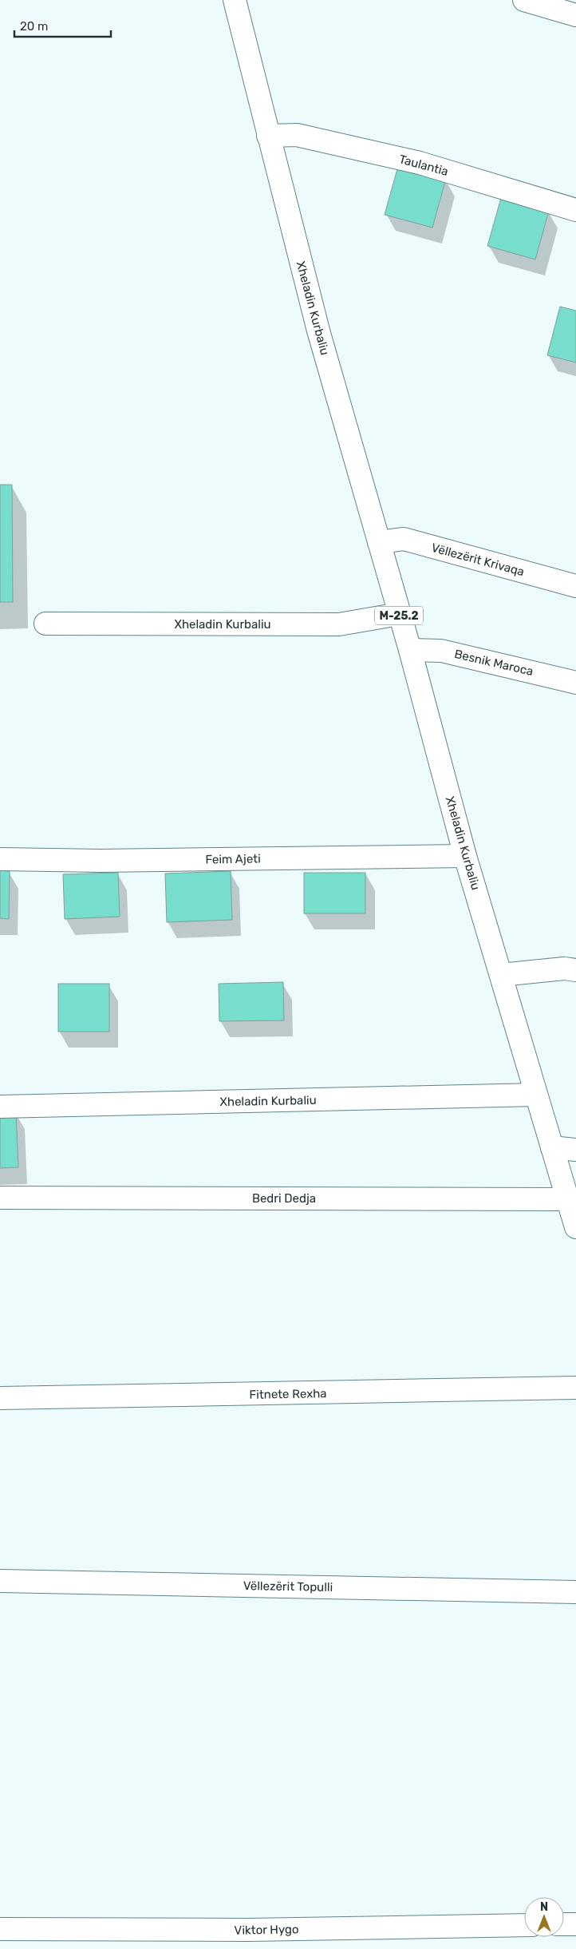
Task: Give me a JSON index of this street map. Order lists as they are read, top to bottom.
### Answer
{
  "streets": {
    "street": [
      "Taulantia",
      "Xheladin Kurbaliu",
      "Vëllezërit Krivaqa",
      "M-25.2",
      "Besnik Maroca",
      "Feim Ajeti",
      "Bedri Dedja",
      "Fitnete Rexha",
      "Vëllezërit Topulli",
      "Viktor Hygo"
    ]
  },
  "crossings": [
    ["Taulantia", "Xheladin Kurbaliu"],
    ["Xheladin Kurbaliu", "Vëllezërit Krivaqa"],
    ["Xheladin Kurbaliu", "Besnik Maroca"],
    ["Xheladin Kurbaliu", "Feim Ajeti"],
    ["Xheladin Kurbaliu", "Bedri Dedja"]
  ],
  "scale_bar": "20 m",
  "north": "top"
}
